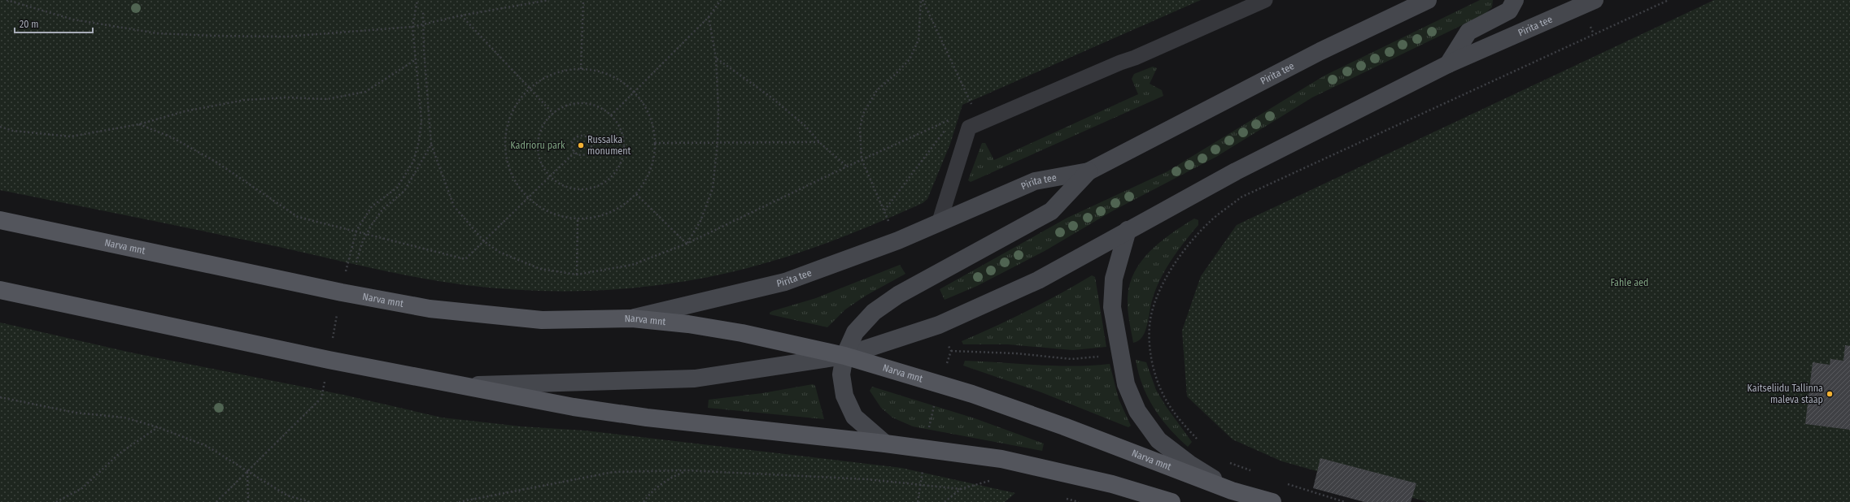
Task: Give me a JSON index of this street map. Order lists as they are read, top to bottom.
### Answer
{
  "streets": {
    "main road": ["Pirita tee", "Narva mnt"]
  },
  "crossings": [
    ["Pirita tee", "Narva mnt"]
  ],
  "parks": ["Kadrioru park", "Fahle aed"],
  "places": ["Russalka monument", "Kaitseliidu Tallinna maleva staap"],
  "scale_bar": "20 m"
}
